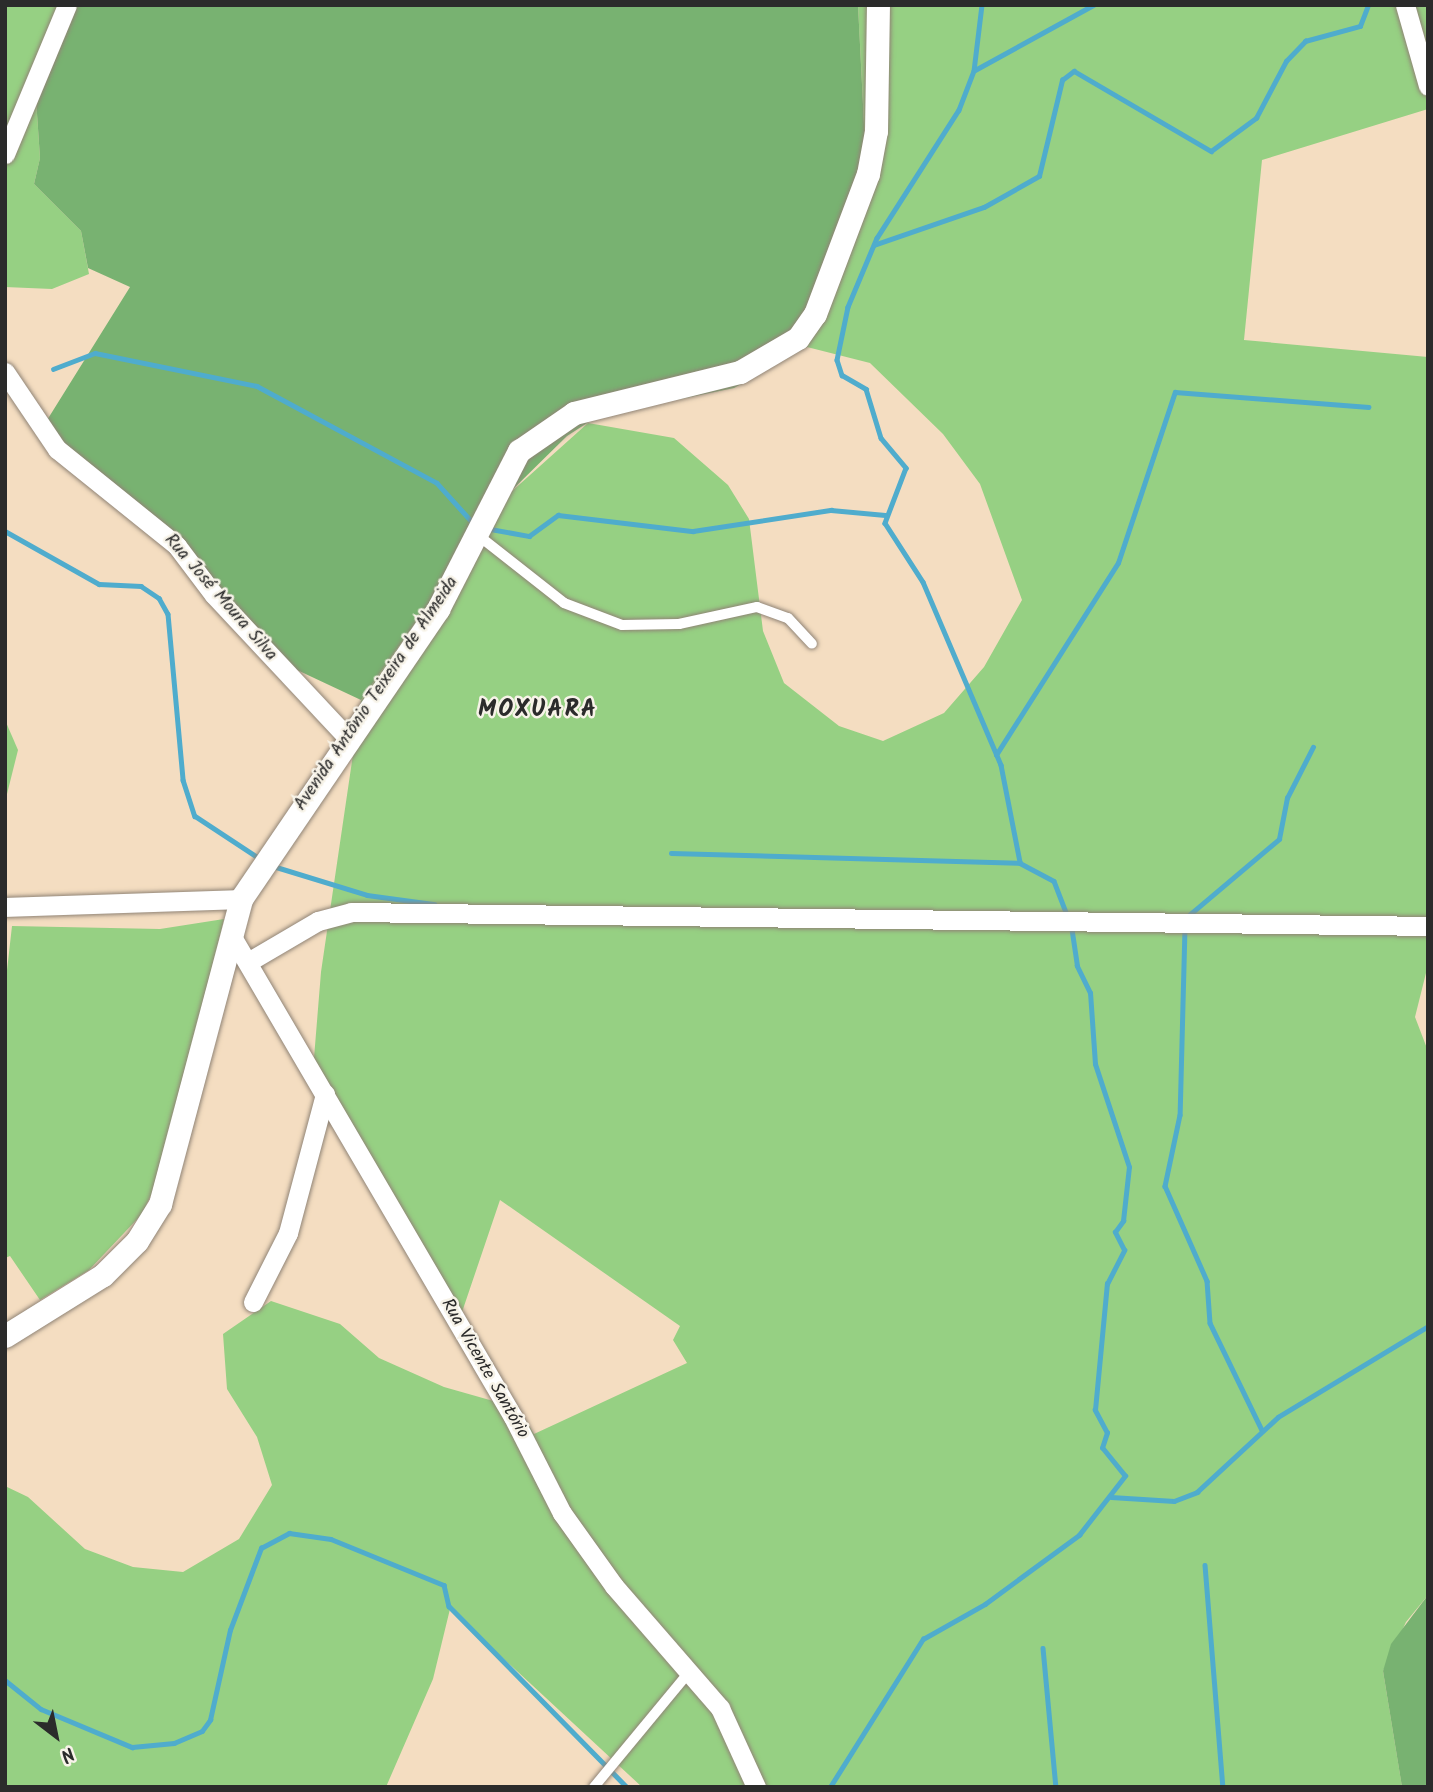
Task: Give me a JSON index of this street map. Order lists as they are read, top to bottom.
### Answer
{
  "streets": {
    "street": ["Rua José Moura Silva", "Avenida Antônio Teixeira de Almeida", "Rua Vicente Santório"]
  },
  "crossings": [
    ["Rua José Moura Silva", "Avenida Antônio Teixeira de Almeida"],
    ["Avenida Antônio Teixeira de Almeida", "Rua Vicente Santório"]
  ],
  "districts": ["MOXUARA"],
  "north": "bottom right"
}
